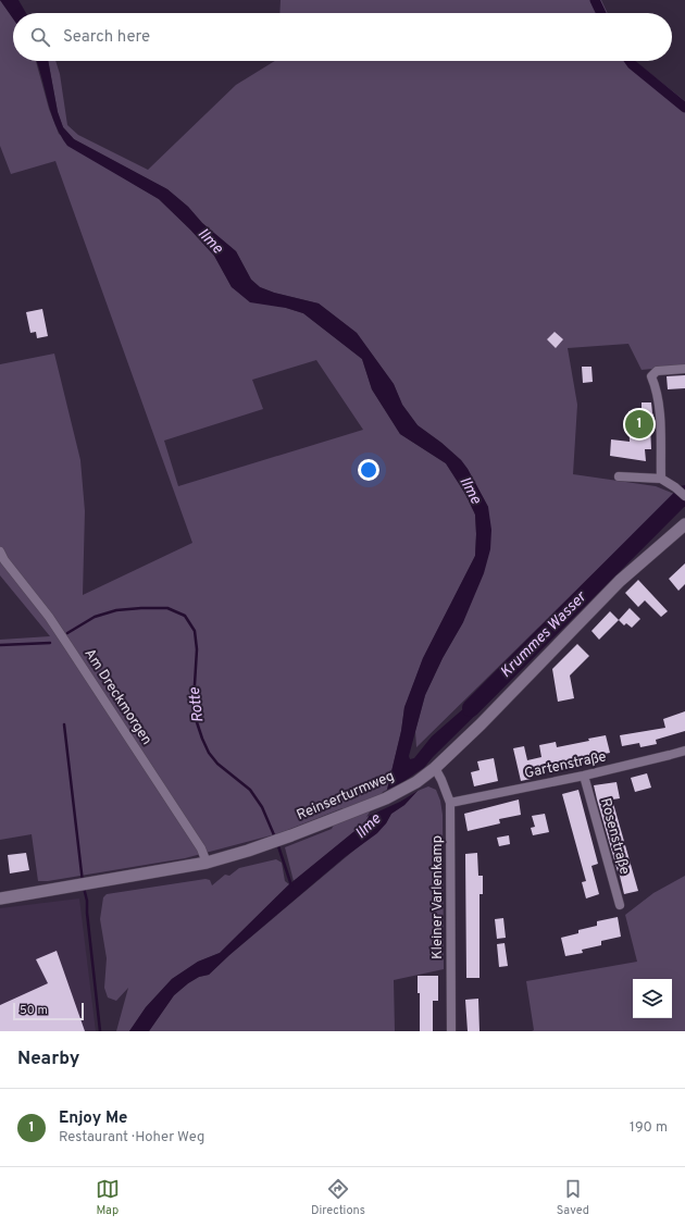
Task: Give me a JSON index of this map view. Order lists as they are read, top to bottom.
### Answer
{
  "streets": {
    "main road": ["Reinserturmweg"],
    "street": [
      "Am Dreckmorgen",
      "Gartenstraße",
      "Rosenstraße",
      "Kleiner Varlenkamp"
    ]
  },
  "crossings": [
    ["Am Dreckmorgen", "Reinserturmweg"],
    ["Gartenstraße", "Rosenstraße"],
    ["Gartenstraße", "Kleiner Varlenkamp"],
    ["Reinserturmweg", "Kleiner Varlenkamp"]
  ],
  "water": ["Ilme", "Krummes Wasser", "Rotte"],
  "scale_bar": "50 m",
  "page": {
    "search": "Search here",
    "pins": "1",
    "scale": "50 m",
    "heading": "Nearby",
    "list": [
      {
        "mark": "1",
        "name": "Enjoy Me",
        "note": "Restaurant · Hoher Weg",
        "value": "190 m"
      }
    ],
    "nav": ["Map", "Directions", "Saved"]
  }
}
